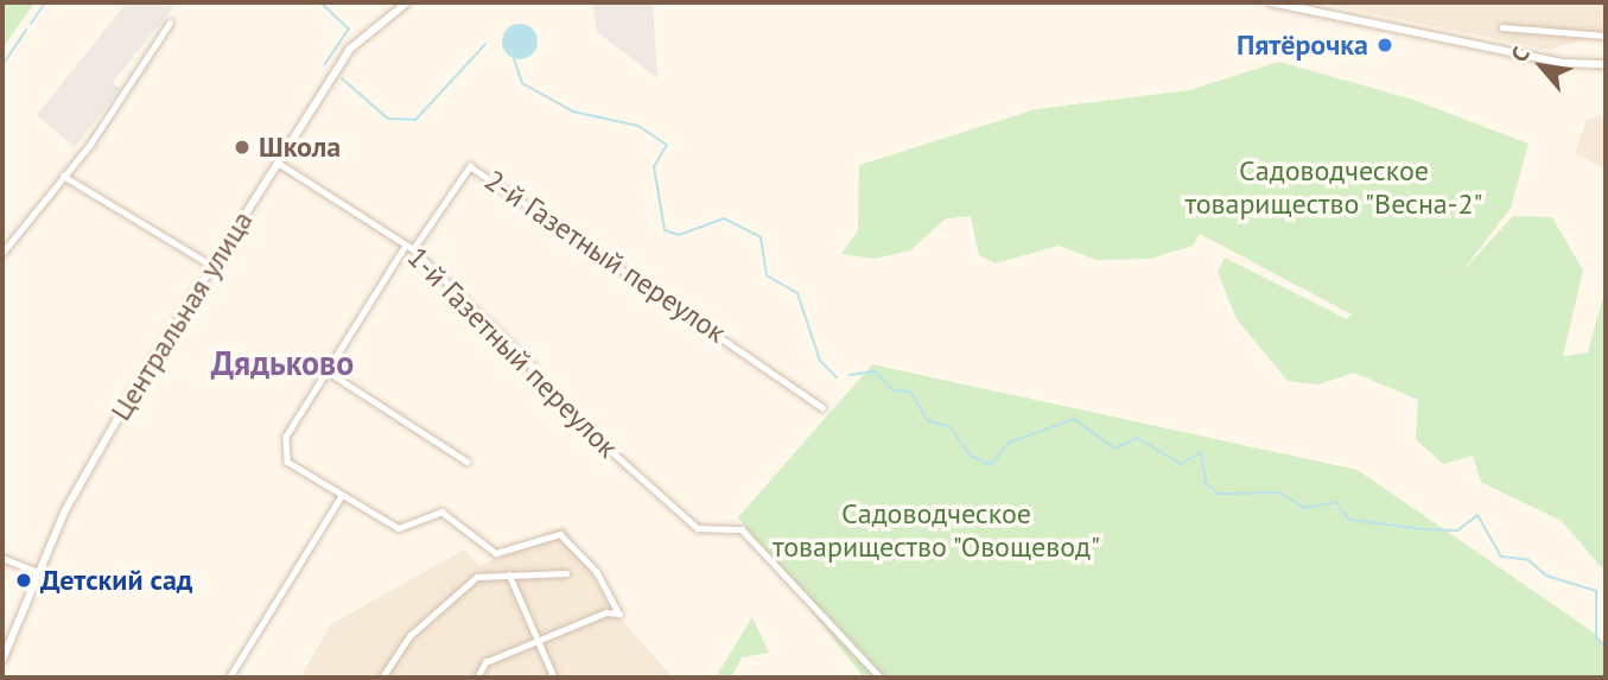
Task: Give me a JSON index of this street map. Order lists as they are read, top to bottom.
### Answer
{
  "streets": {
    "street": ["2-й Газетный переулок", "Центральная улица", "1-й Газетный переулок"]
  },
  "crossings": [
    ["2-й Газетный переулок", "1-й Газетный переулок"],
    ["Центральная улица", "1-й Газетный переулок"]
  ],
  "districts": ["Дядьково"],
  "parks": ["Садоводческое товарищество \"Весна-2\"", "Садоводческое товарищество \"Овощевод\""],
  "places": ["Пятёрочка", "Школа", "Детский сад"],
  "north": "top left"
}
